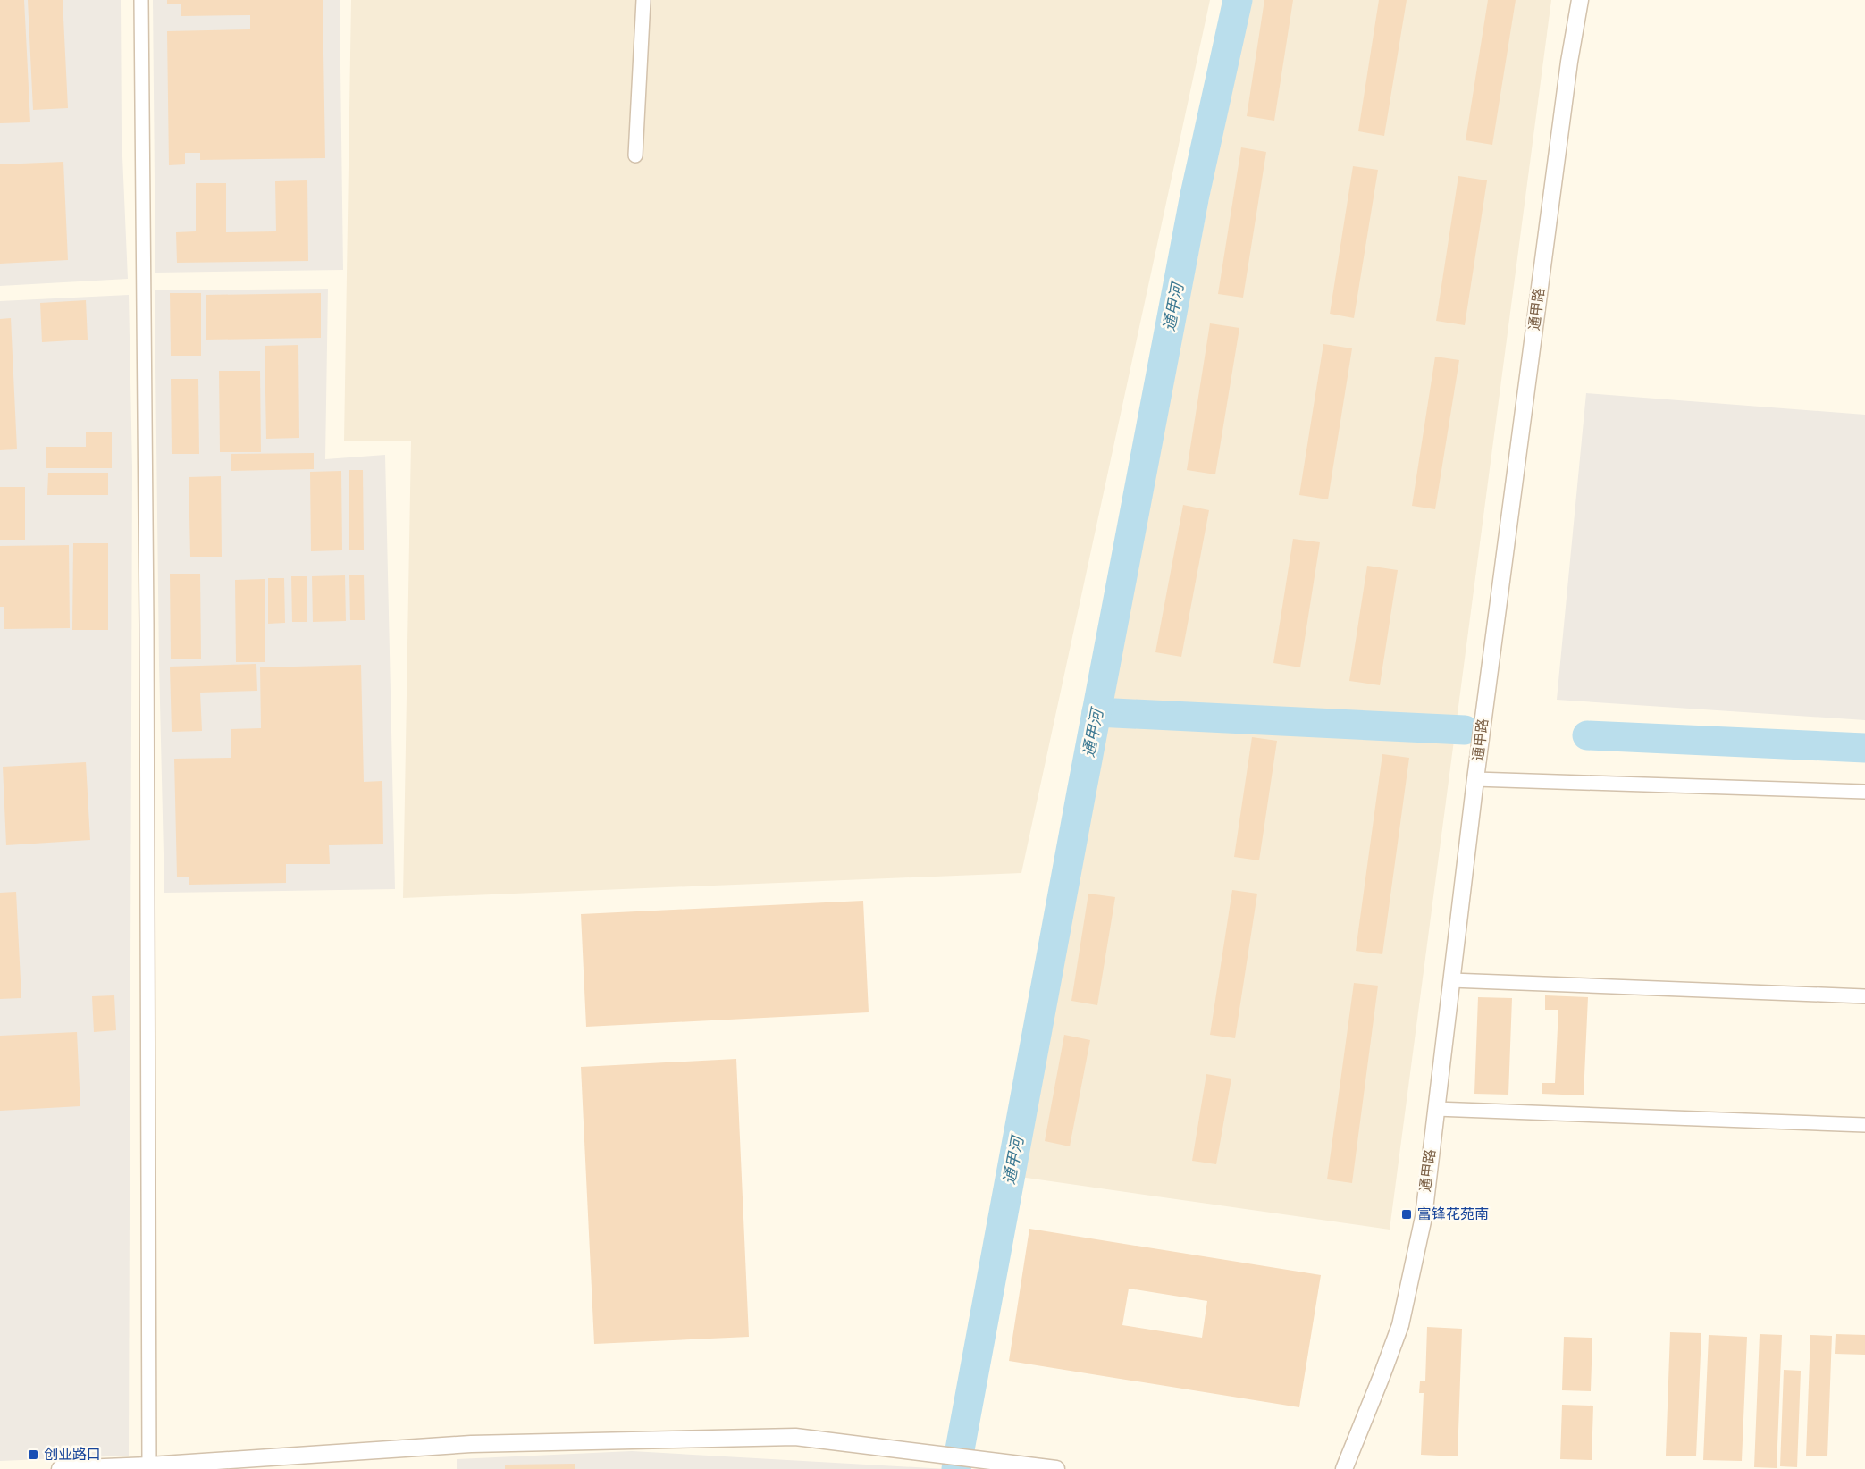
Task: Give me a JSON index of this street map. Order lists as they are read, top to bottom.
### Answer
{
  "streets": {
    "street": ["通甲路"]
  },
  "water": ["通甲河"],
  "places": {
    "transit": ["富锋花苑南", "创业路口"]
  }
}
